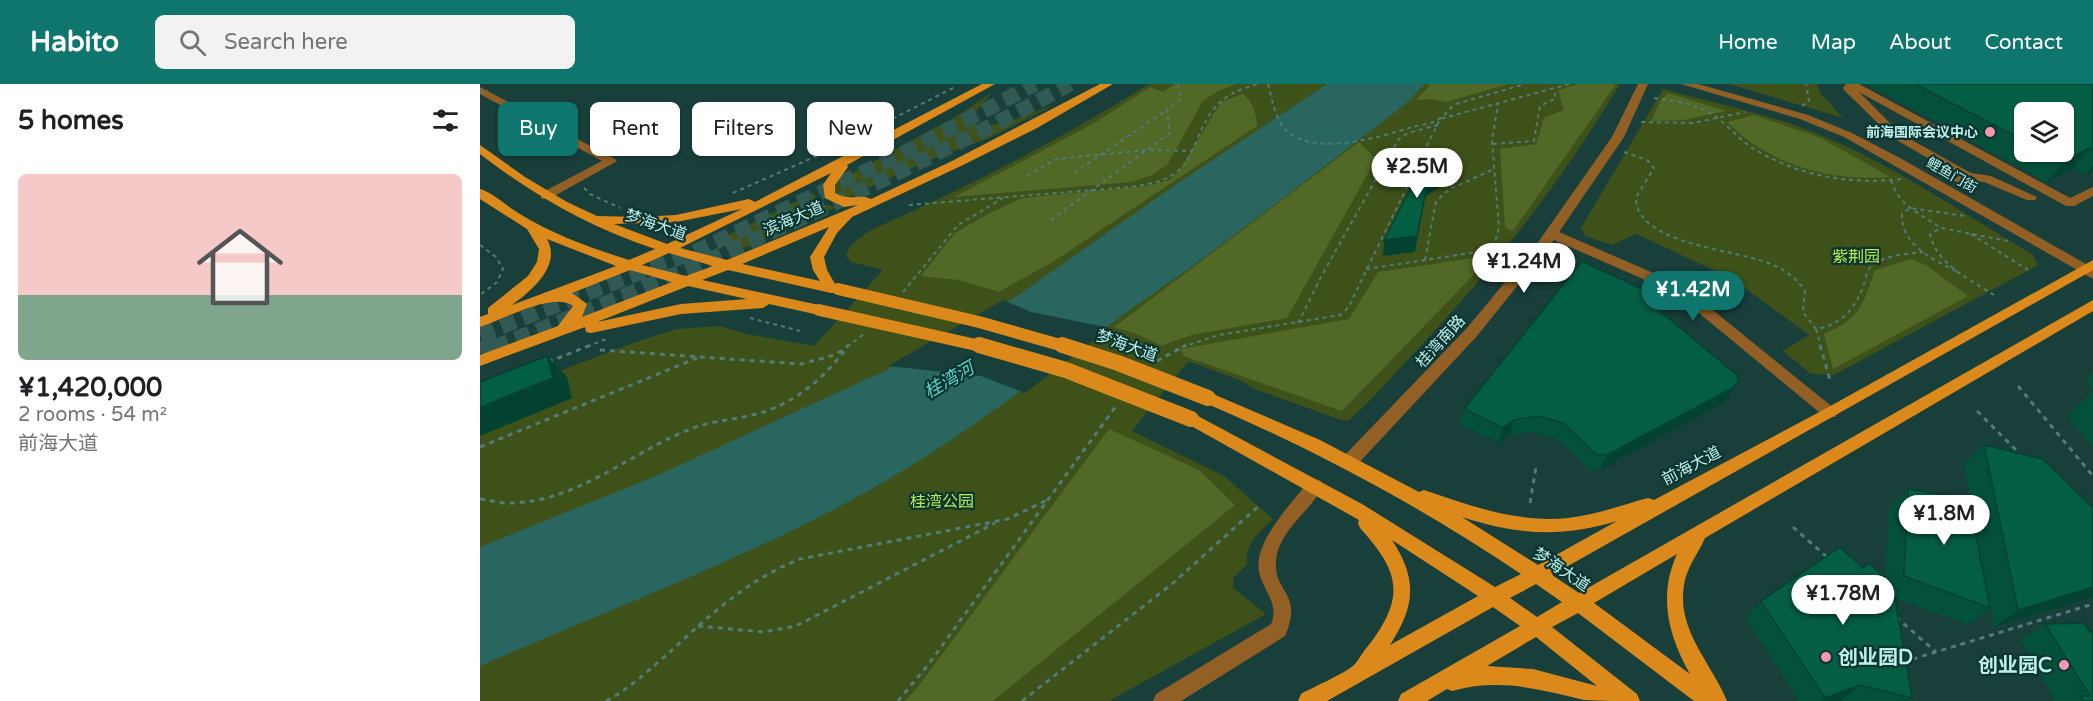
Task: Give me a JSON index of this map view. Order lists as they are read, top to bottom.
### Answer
{
  "streets": {
    "main road": ["滨海大道", "梦海大道", "前海大道"],
    "street": ["鲤鱼门街", "桂湾南路"]
  },
  "crossings": [
    ["鲤鱼门街", "前海大道"],
    ["滨海大道", "梦海大道"],
    ["梦海大道", "桂湾南路"],
    ["梦海大道", "前海大道"]
  ],
  "water": ["桂湾河"],
  "parks": ["紫荆园", "桂湾公园"],
  "places": ["前海国际会议中心", "创业园D", "创业园C"],
  "page": {
    "header": "Habito",
    "search": "Search here",
    "nav": [
      "Home",
      "Map",
      "About",
      "Contact"
    ],
    "heading": "5 homes",
    "chip": [
      "Buy",
      "Rent",
      "Filters",
      "New"
    ],
    "price": [
      "¥2.5M",
      "¥1.24M",
      "¥1.42M",
      "¥1.8M",
      "¥1.78M"
    ],
    "list": [
      {
        "name": "¥1,420,000",
        "note": "2 rooms · 54 m² · 前海大道"
      }
    ]
  }
}
